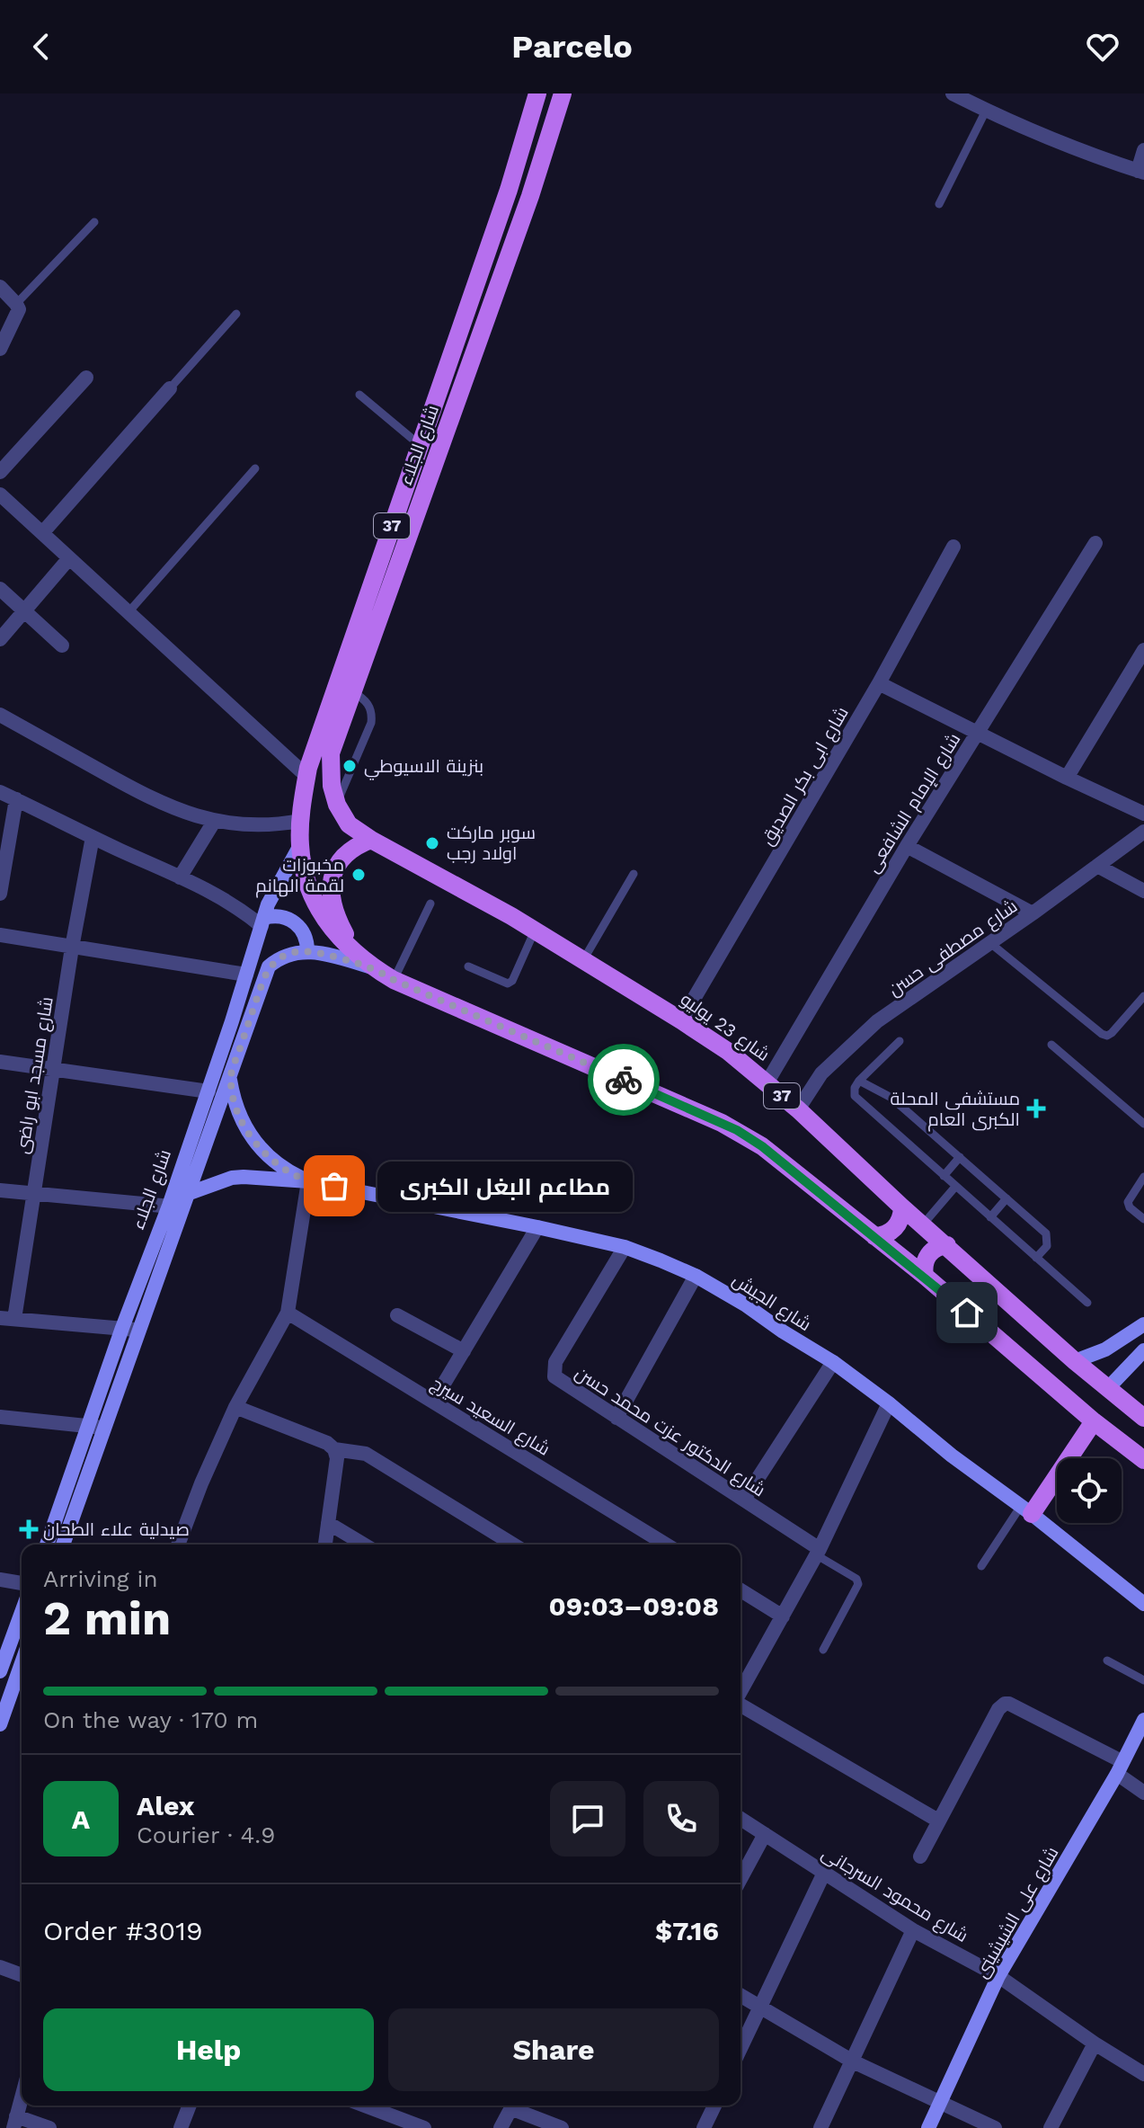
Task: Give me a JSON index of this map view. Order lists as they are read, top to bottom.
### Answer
{
  "streets": {
    "main road": ["شارع الجلاء", "37", "شارع 23 يوليو"],
    "street": [
      "شارع ابى بكر الصديق",
      "شارع الإمام الشافعى",
      "شارع مصطفى حسن",
      "شارع مسجد ابو راضى",
      "شارع الجيش",
      "شارع السعيد سيرج",
      "شارع الدكتور عزت محمد حسن",
      "شارع محمود السرجانى",
      "شارع على الشيشينى"
    ]
  },
  "crossings": [
    ["شارع الجلاء", "37"],
    ["شارع الجلاء", "شارع 23 يوليو"],
    ["شارع الجلاء", "شارع الجيش"],
    ["شارع ابى بكر الصديق", "شارع 23 يوليو"],
    ["شارع الإمام الشافعى", "شارع 23 يوليو"],
    ["شارع مصطفى حسن", "شارع 23 يوليو"],
    ["شارع الجيش", "شارع الدكتور عزت محمد حسن"],
    ["شارع محمود السرجانى", "شارع على الشيشينى"]
  ],
  "places": {
    "other": [
      "بنزينة الاسيوطي",
      "سوبر ماركت اولاد رجب",
      "مخبوزات لقمة الهانم",
      "مطاعم البغل الكبرى"
    ],
    "health": ["مستشفى المحلة الكبرى العام", "صيدلية علاء الطحان"]
  },
  "page": {
    "header": "Parcelo",
    "bubble": "مطاعم البغل الكبرى",
    "heading": ["2 min", "Arriving in", "09:03–09:08"],
    "panel": [
      "Alex",
      "Courier · 4.9",
      "Order #3019",
      "$7.16"
    ],
    "bar": "On the way · 170 m",
    "round": "A",
    "buttons": ["Help", "Share"]
  }
}
